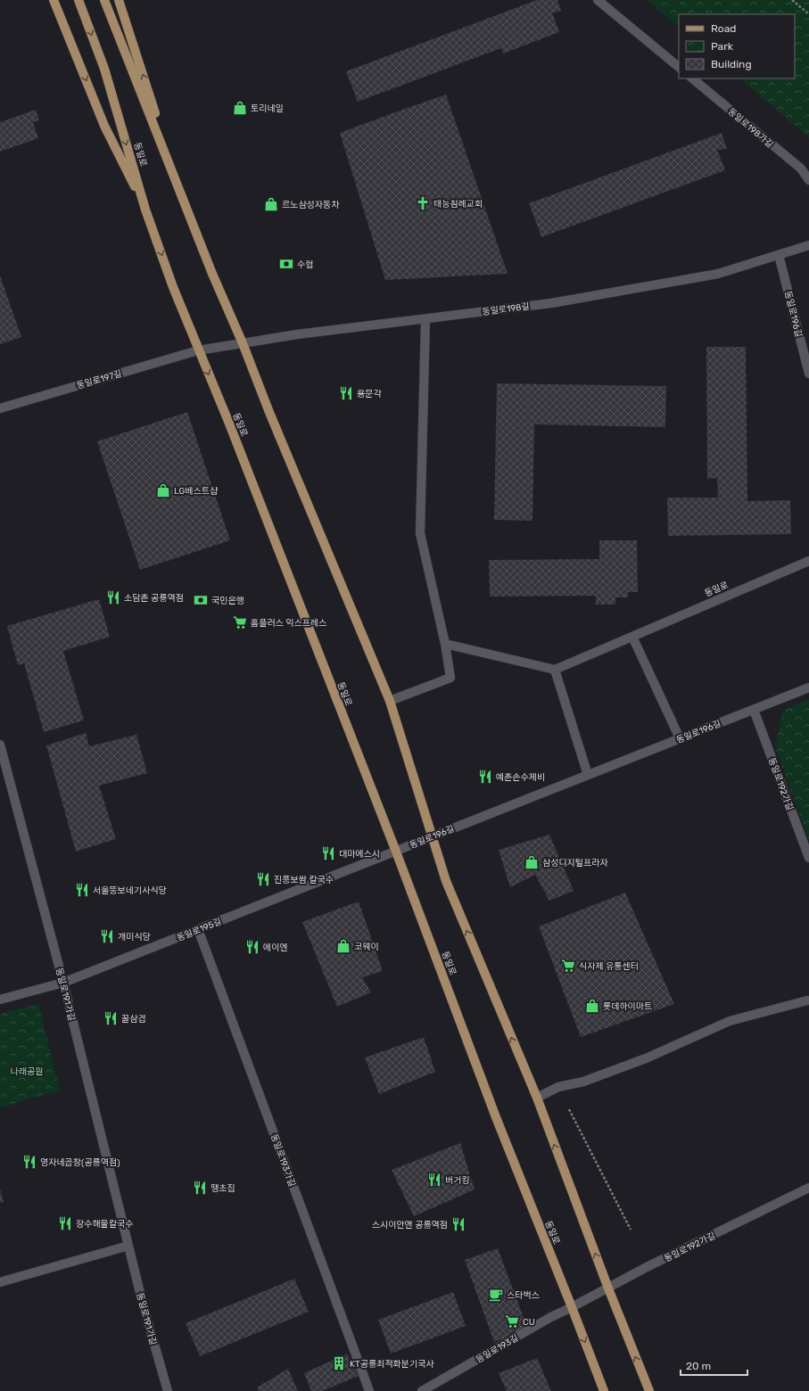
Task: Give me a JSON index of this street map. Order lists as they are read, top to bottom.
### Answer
{
  "streets": {
    "main road": ["동일로"],
    "street": [
      "동일로198가길",
      "동일로198길",
      "동일로196길",
      "동일로197길",
      "동일로192가길",
      "동일로195길",
      "동일로191가길",
      "동일로193가길",
      "동일로193길"
    ]
  },
  "crossings": [
    ["동일로", "동일로198길"],
    ["동일로", "동일로196길"],
    ["동일로", "동일로197길"],
    ["동일로", "동일로192가길"],
    ["동일로", "동일로195길"],
    ["동일로", "동일로193길"],
    ["동일로198길", "동일로196길"],
    ["동일로198길", "동일로197길"],
    ["동일로196길", "동일로192가길"],
    ["동일로196길", "동일로195길"],
    ["동일로192가길", "동일로193길"],
    ["동일로195길", "동일로191가길"],
    ["동일로195길", "동일로193가길"]
  ],
  "parks": ["나래공원"],
  "places": {
    "shop": [
      "토리네일",
      "르노삼성자동차",
      "LG베스트샵",
      "삼성디지털프라자",
      "코웨이",
      "롯데하이마트"
    ],
    "church": ["태능침례교회"],
    "bank": ["수협", "국민은행"],
    "restaurant": [
      "용문각",
      "소담촌 공릉역점",
      "예촌손수제비",
      "대마에스시",
      "진풍보쌈 칼국수",
      "서울뚱보네기사식당",
      "개미식당",
      "에이엔",
      "꿀삼겹",
      "영자네곱창(공릉역점)",
      "버거킹",
      "땡초집",
      "장수해물칼국수",
      "스시이안앤 공릉역점"
    ],
    "supermarket": ["홈플러스 익스프레스", "식자제 유통센터", "CU"],
    "cafe": ["스타벅스"],
    "building": ["KT공릉최적화분기국사"]
  },
  "legend": ["Road", "Park", "Building"],
  "scale_bar": "20 m"
}
